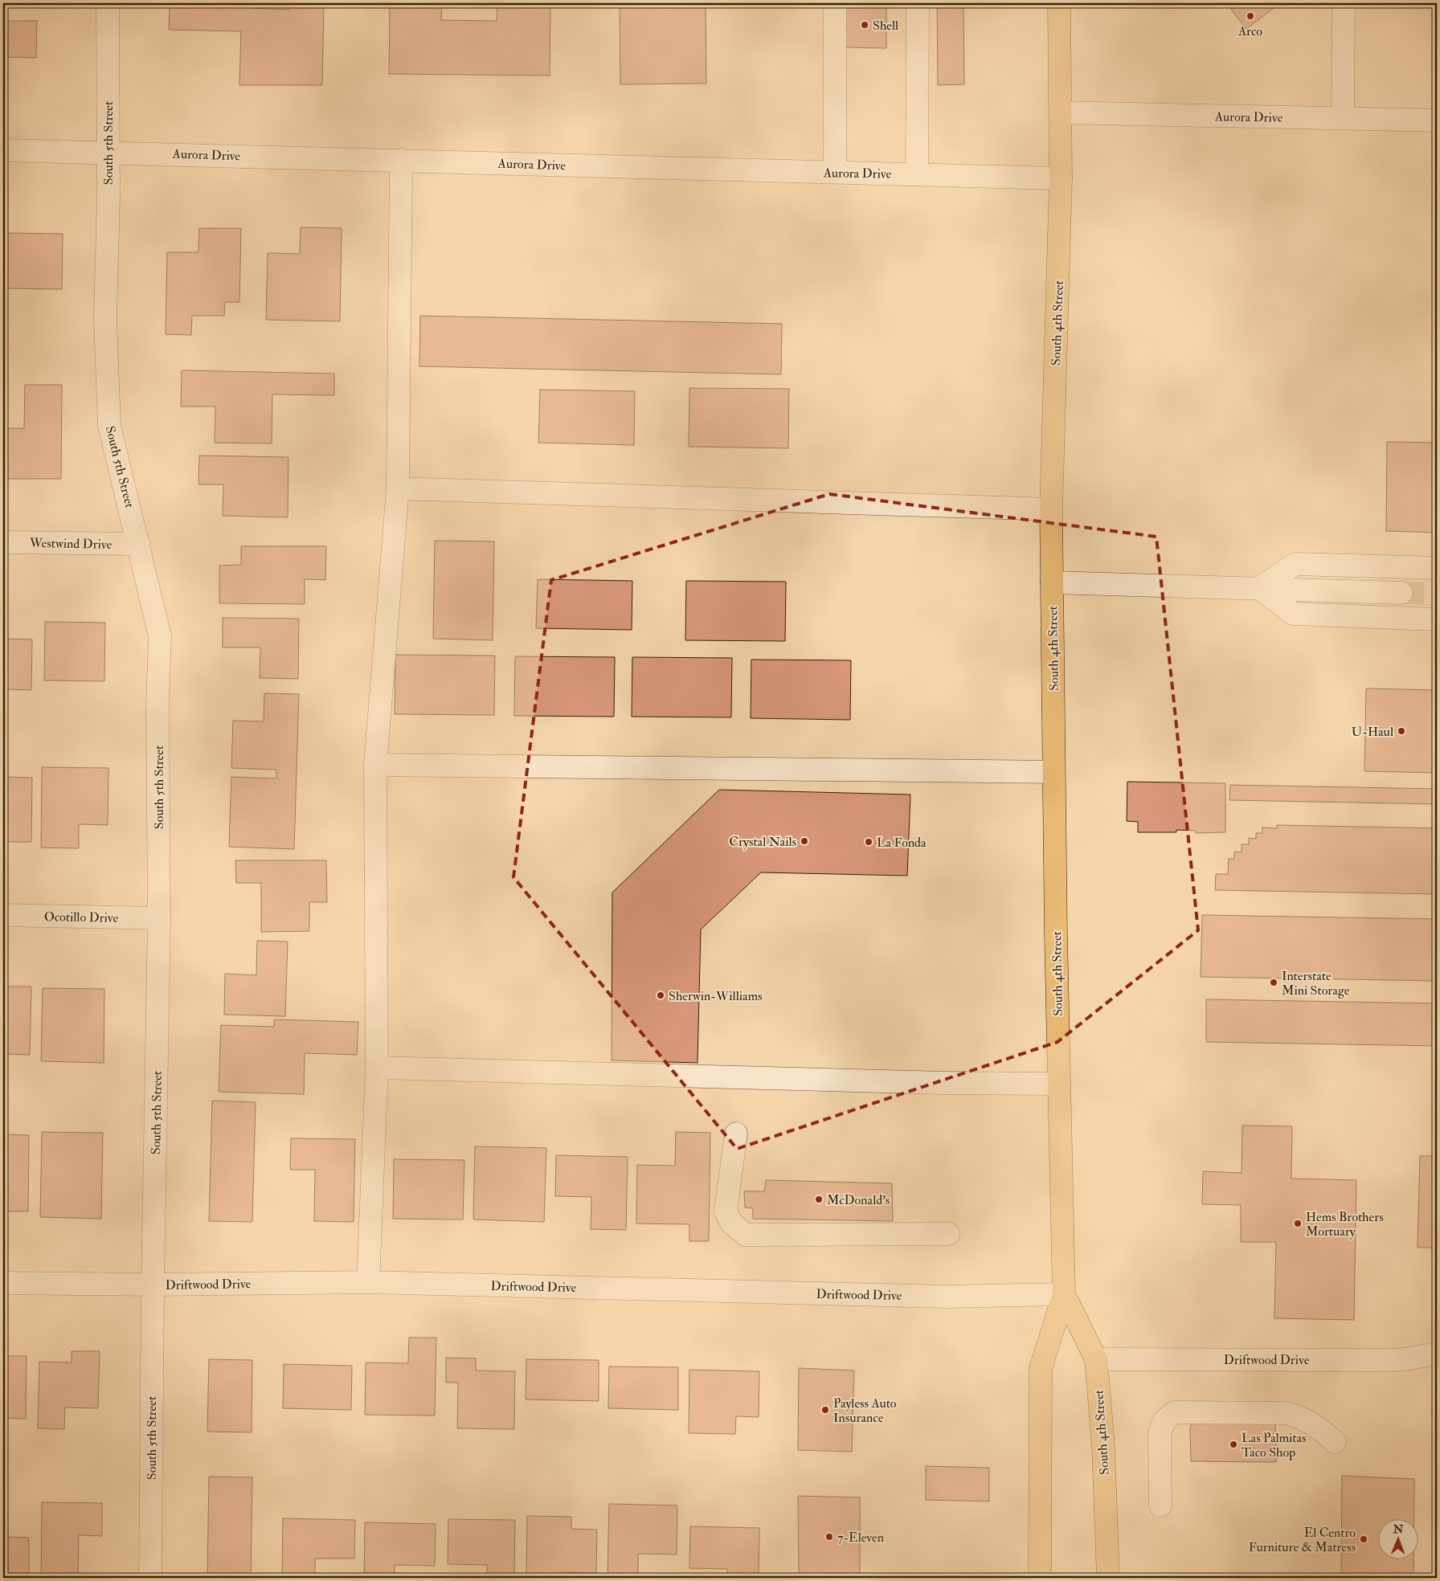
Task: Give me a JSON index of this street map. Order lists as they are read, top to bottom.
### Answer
{
  "streets": {
    "main road": ["South 4th Street"],
    "street": [
      "Aurora Drive",
      "South 5th Street",
      "Westwind Drive",
      "Ocotillo Drive",
      "Driftwood Drive"
    ]
  },
  "crossings": [
    ["Aurora Drive", "South 5th Street"],
    ["Aurora Drive", "South 4th Street"],
    ["South 5th Street", "Westwind Drive"],
    ["South 5th Street", "Ocotillo Drive"],
    ["South 5th Street", "Driftwood Drive"],
    ["South 4th Street", "Driftwood Drive"]
  ],
  "places": [
    "Arco",
    "Shell",
    "U-Haul",
    "Crystal Nails",
    "La Fonda",
    "Interstate Mini Storage",
    "Sherwin-Williams",
    "McDonald's",
    "Hems Brothers Mortuary",
    "Payless Auto Insurance",
    "Las Palmitas Taco Shop",
    "7-Eleven",
    "El Centro Furniture & Matress"
  ],
  "north": "top"
}
